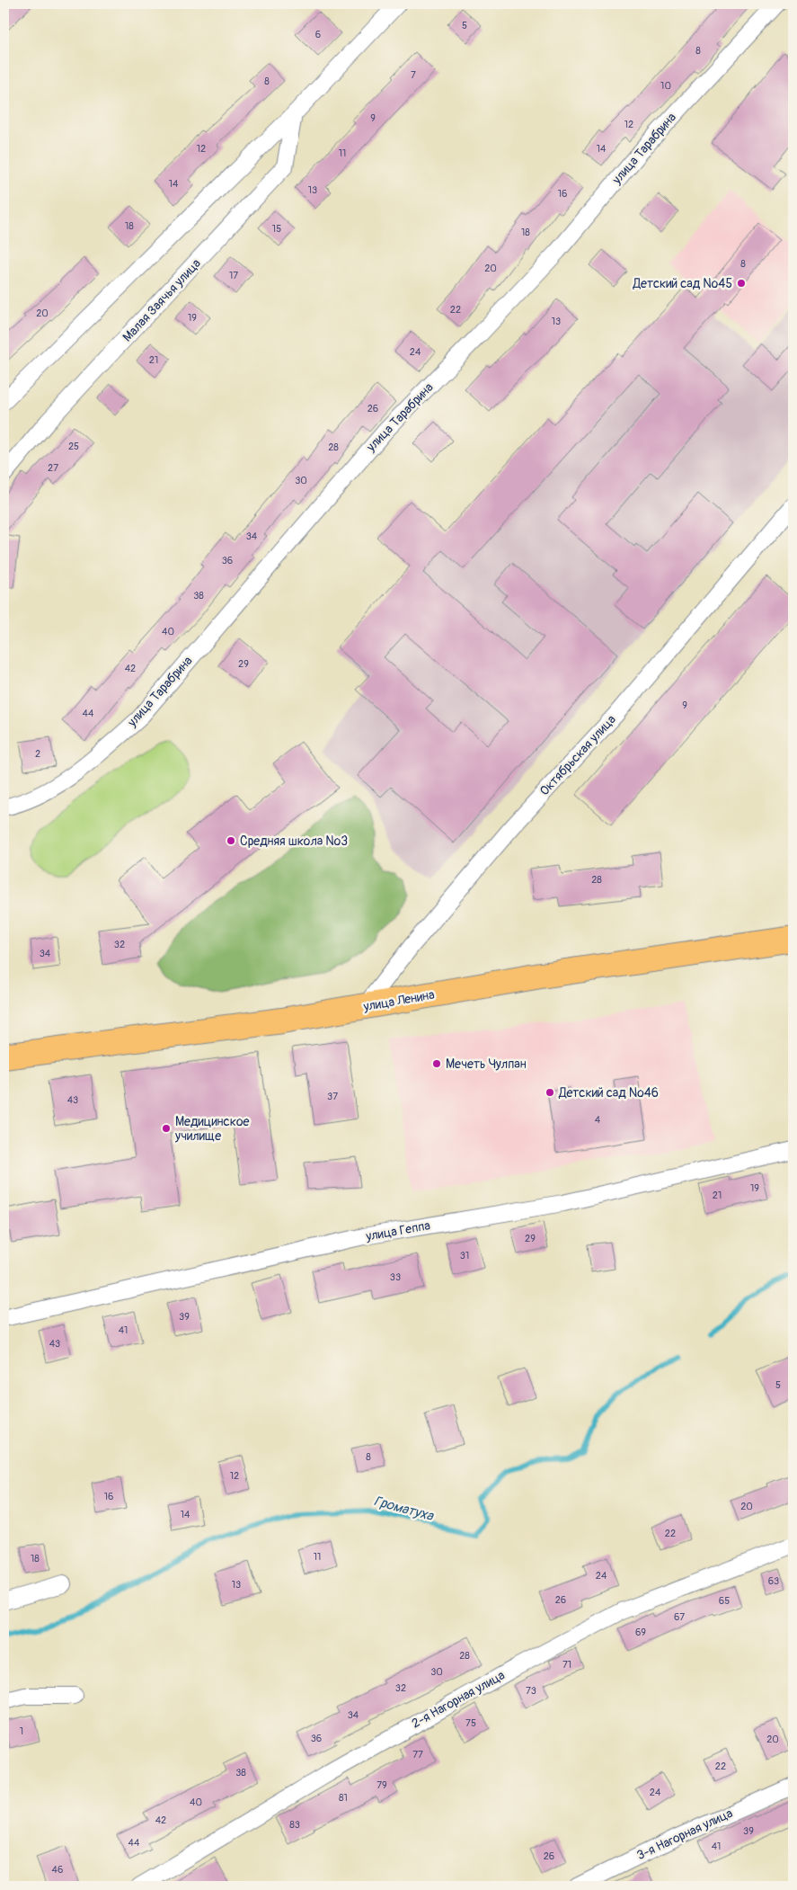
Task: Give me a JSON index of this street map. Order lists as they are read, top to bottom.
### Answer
{
  "streets": {
    "main road": ["улица Ленина"],
    "street": [
      "улица Тарабрина",
      "Малая Заячья улица",
      "Октябрьская улица",
      "улица Геппа",
      "2-я Нагорная улица",
      "3-я Нагорная улица"
    ]
  },
  "crossings": [
    ["Октябрьская улица", "улица Ленина"]
  ],
  "water": ["Громатуха"],
  "places": [
    "Детский сад №45",
    "Средняя школа №3",
    "Мечеть Чулпан",
    "Детский сад №46",
    "Медицинское училище"
  ],
  "house_numbers": [
    "5",
    "6",
    "8",
    "7",
    "8",
    "10",
    "9",
    "12",
    "12",
    "14",
    "11",
    "14",
    "13",
    "16",
    "18",
    "15",
    "18",
    "8",
    "20",
    "17",
    "22",
    "20",
    "19",
    "13",
    "24",
    "21",
    "26",
    "25",
    "28",
    "27",
    "30",
    "34",
    "36",
    "38",
    "40",
    "29",
    "42",
    "9",
    "44",
    "2",
    "28",
    "32",
    "34",
    "37",
    "43",
    "4",
    "19",
    "21",
    "29",
    "31",
    "33",
    "39",
    "41",
    "43",
    "5",
    "8",
    "12",
    "16",
    "20",
    "14",
    "22",
    "11",
    "18",
    "24",
    "63",
    "13",
    "26",
    "65",
    "67",
    "69",
    "28",
    "71",
    "30",
    "32",
    "73",
    "34",
    "75",
    "1",
    "36",
    "20",
    "77",
    "22",
    "38",
    "79",
    "24",
    "81",
    "40",
    "42",
    "83",
    "39",
    "44",
    "41",
    "26",
    "46"
  ]
}
